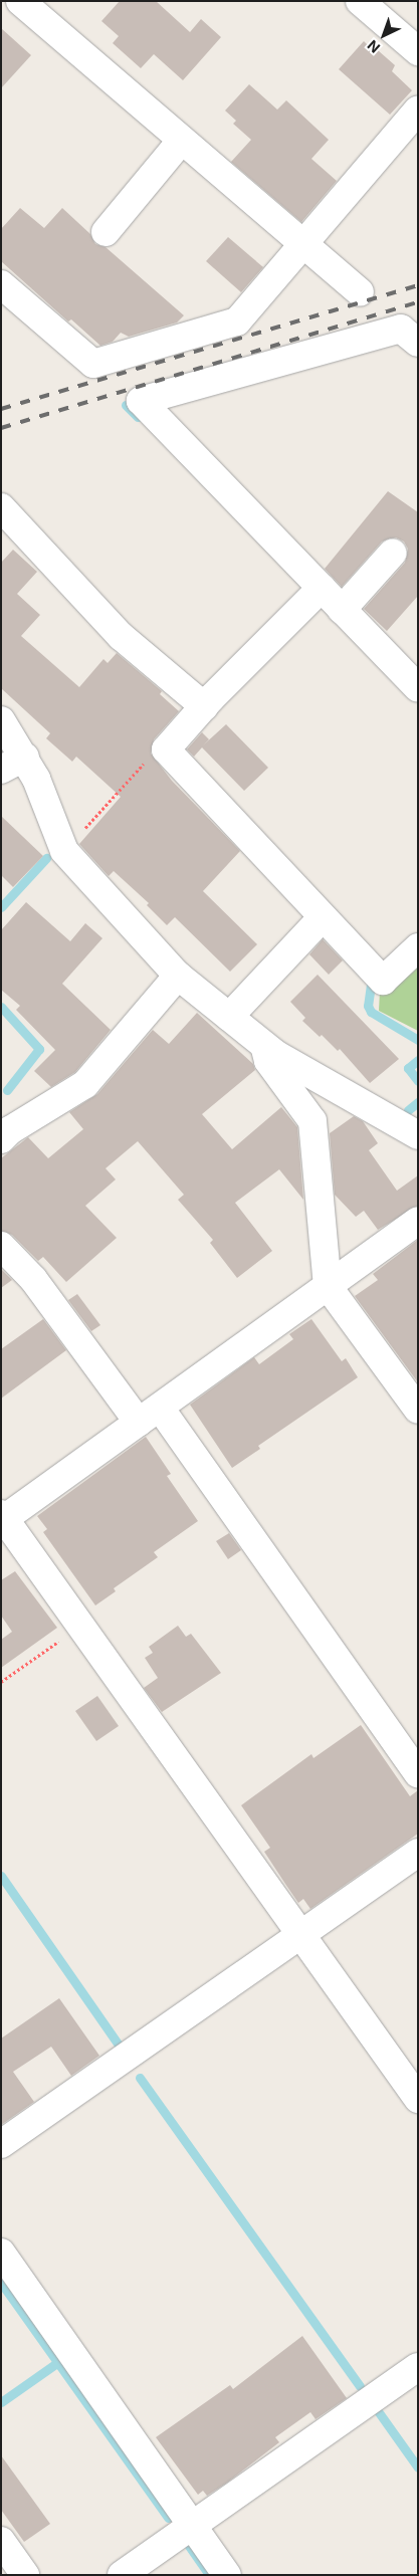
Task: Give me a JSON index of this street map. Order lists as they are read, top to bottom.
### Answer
{
  "north": "bottom left"
}
